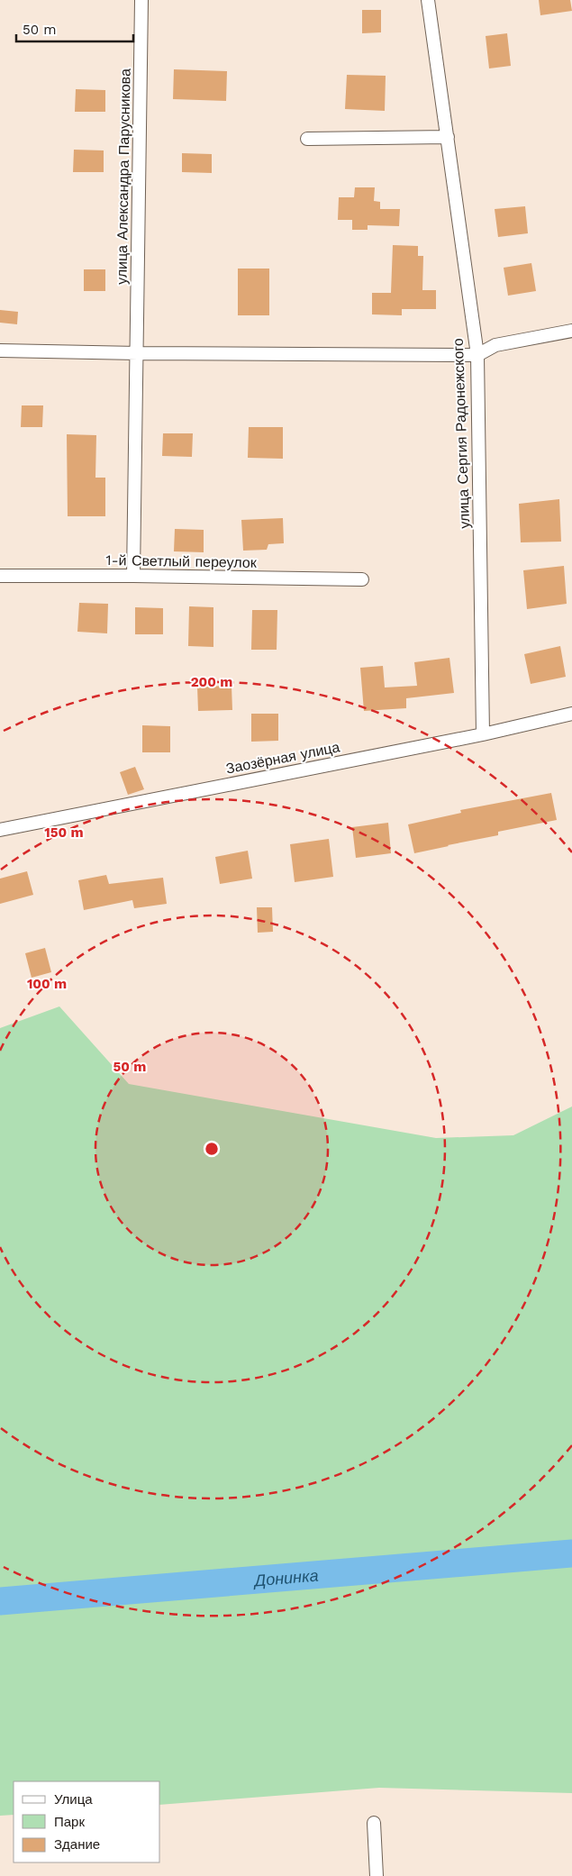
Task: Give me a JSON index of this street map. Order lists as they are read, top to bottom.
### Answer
{
  "streets": {
    "street": [
      "улица Александра Парусникова",
      "улица Сергия Радонежского",
      "1-й Светлый переулок",
      "Заозёрная улица"
    ]
  },
  "crossings": [
    ["улица Сергия Радонежского", "Заозёрная улица"]
  ],
  "water": ["Донинка"],
  "legend": ["Улица", "Парк", "Здание"],
  "scale_bar": "50 m",
  "rings": [
    "200 m",
    "150 m",
    "100 m",
    "50 m"
  ]
}
